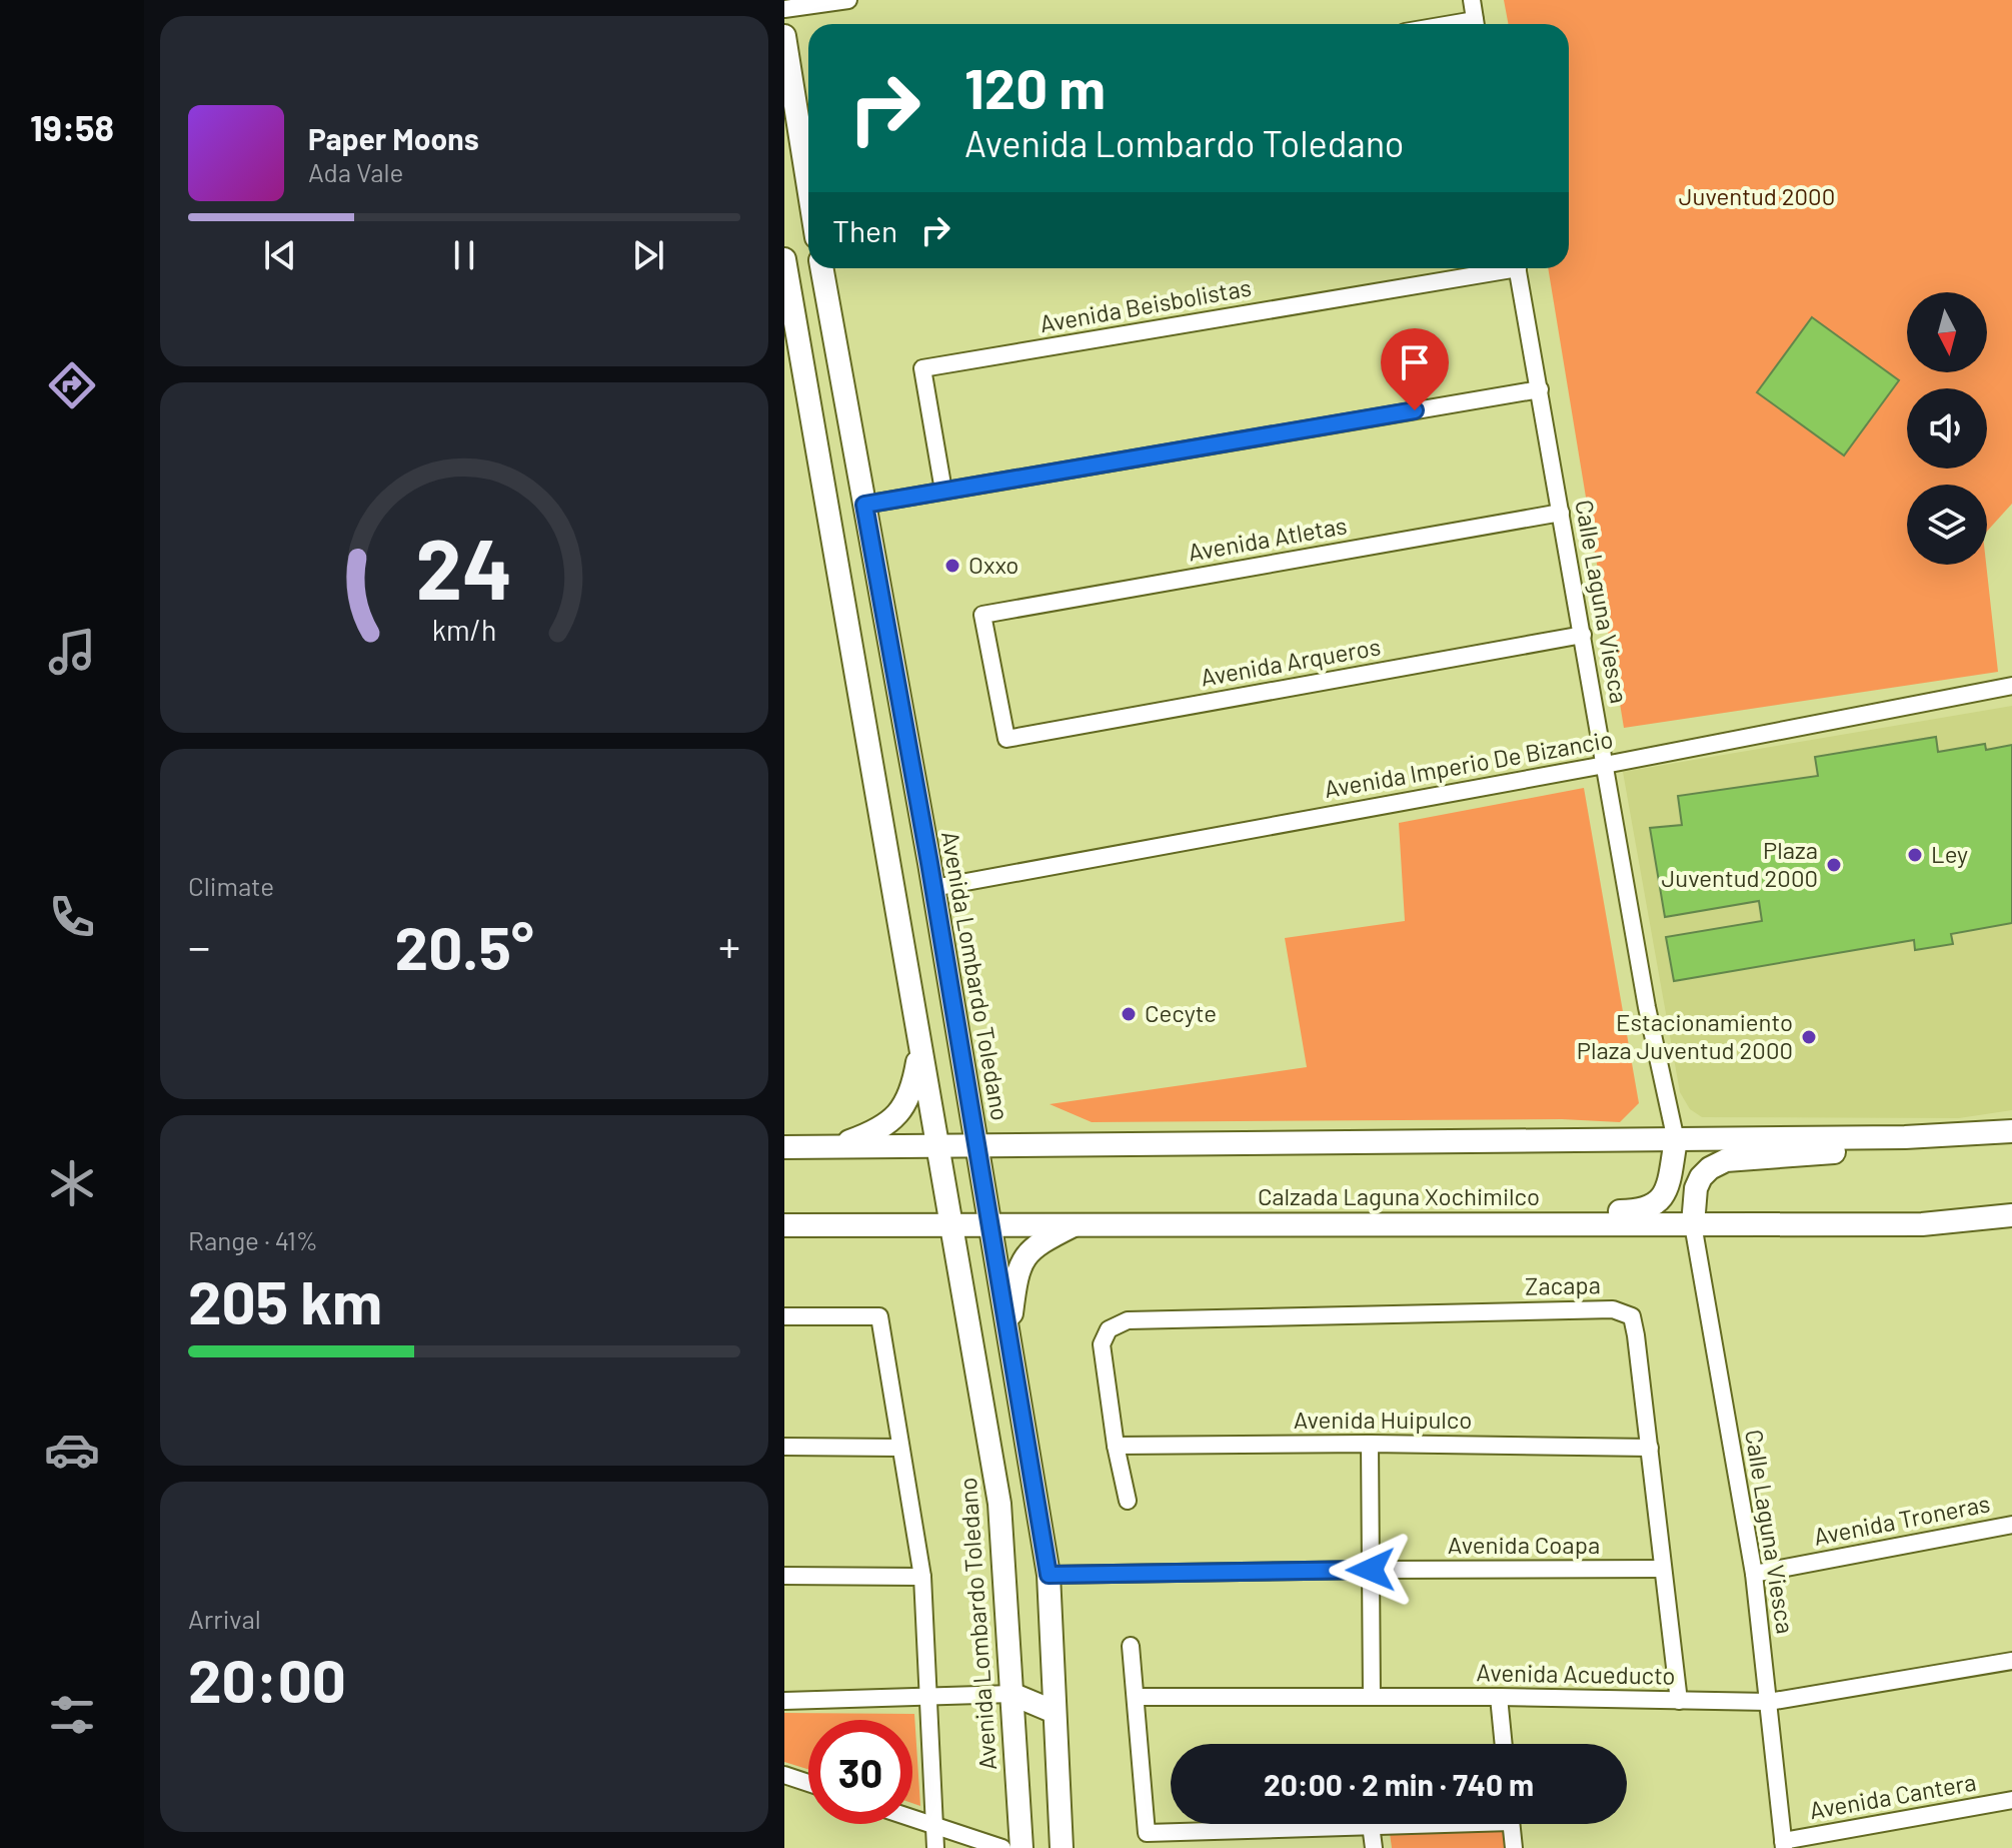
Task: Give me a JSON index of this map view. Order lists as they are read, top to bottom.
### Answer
{
  "streets": {
    "main road": ["Avenida Lombardo Toledano", "Calzada Laguna Xochimilco"],
    "street": [
      "Avenida Beisbolistas",
      "Avenida Atletas",
      "Calle Laguna Viesca",
      "Avenida Arqueros",
      "Avenida Imperio De Bizancio",
      "Zacapa",
      "Avenida Huipulco",
      "Avenida Troneras",
      "Avenida Coapa",
      "Avenida Acueducto",
      "Avenida Cantera"
    ]
  },
  "crossings": [
    ["Avenida Atletas", "Calle Laguna Viesca"],
    ["Avenida Atletas", "Avenida Arqueros"],
    ["Calle Laguna Viesca", "Avenida Arqueros"],
    ["Calle Laguna Viesca", "Avenida Imperio De Bizancio"],
    ["Calle Laguna Viesca", "Calzada Laguna Xochimilco"],
    ["Calle Laguna Viesca", "Avenida Troneras"],
    ["Calle Laguna Viesca", "Avenida Acueducto"],
    ["Calle Laguna Viesca", "Avenida Cantera"],
    ["Avenida Imperio De Bizancio", "Avenida Lombardo Toledano"],
    ["Avenida Lombardo Toledano", "Calzada Laguna Xochimilco"],
    ["Avenida Lombardo Toledano", "Avenida Coapa"],
    ["Zacapa", "Avenida Huipulco"],
    ["Zacapa", "Avenida Coapa"],
    ["Zacapa", "Avenida Acueducto"]
  ],
  "parks": ["Juventud 2000"],
  "places": [
    "Oxxo",
    "Ley",
    "Plaza Juventud 2000",
    "Cecyte",
    "Estacionamiento Plaza Juventud 2000"
  ],
  "north": "bottom",
  "page": {
    "tabs": "19:58",
    "turn": ["120 m", "Avenida Lombardo Toledano"],
    "song": ["Paper Moons", "Ada Vale"],
    "then": "Then",
    "tile": [
      "Climate",
      ["Range · 41%", "205 km"],
      ["Arrival", "20:00"]
    ],
    "heat": ["−", "20.5°", "+"],
    "limit": "30",
    "trip": "20:00 · 2 min · 740 m",
    "gauge": ["24", "km/h"]
  }
}
